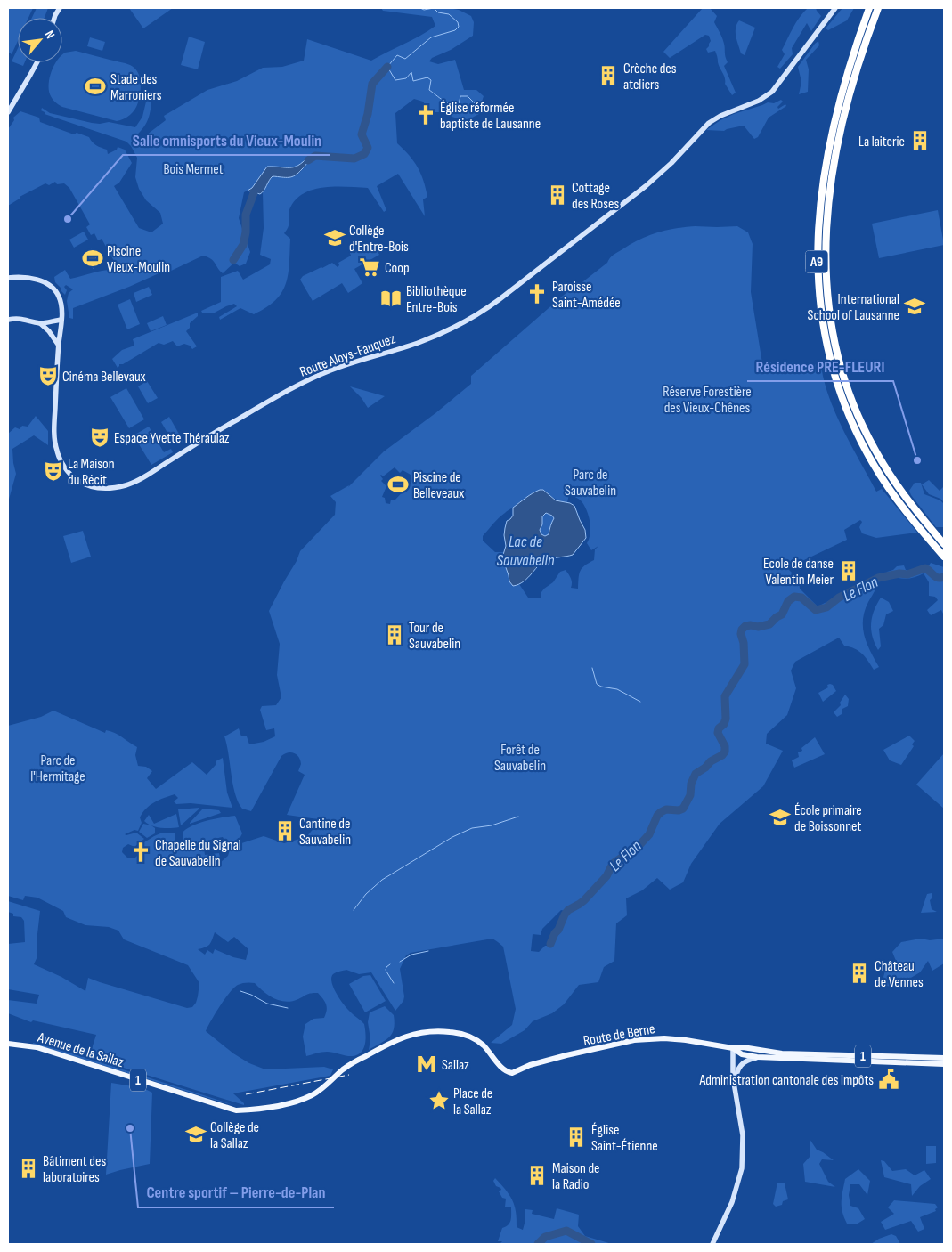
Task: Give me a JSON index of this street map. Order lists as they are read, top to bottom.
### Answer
{
  "streets": {
    "highway": ["A9"],
    "main road": [
      "Route Aloys-Fauquez",
      "Route de Berne",
      "Avenue de la Sallaz",
      "1"
    ]
  },
  "crossings": [
    ["Route de Berne", "Avenue de la Sallaz"]
  ],
  "water": ["Lac de Sauvabelin", "Le Flon"],
  "parks": [
    "Bois Mermet",
    "Réserve Forestière des Vieux-Chênes",
    "Parc de Sauvabelin",
    "Forêt de Sauvabelin",
    "Parc de l'Hermitage"
  ],
  "places": {
    "building": [
      "Crèche des ateliers",
      "La laiterie",
      "Cottage des Roses",
      "Ecole de danse Valentin Meier",
      "Tour de Sauvabelin",
      "Cantine de Sauvabelin",
      "Château de Vennes",
      "Église Saint-Étienne",
      "Bâtiment des laboratoires",
      "Maison de la Radio"
    ],
    "sports": ["Stade des Marroniers", "Piscine Vieux-Moulin", "Piscine de Belleveaux"],
    "church": ["Église réformée baptiste de Lausanne", "Paroisse Saint-Amédée", "Chapelle du Signal de Sauvabelin"],
    "other": ["Salle omnisports du Vieux-Moulin", "Résidence PRE-FLEURI", "Centre sportif – Pierre-de-Plan"],
    "school or university": [
      "Collège d'Entre-Bois",
      "International School of Lausanne",
      "École primaire de Boissonnet",
      "Collège de la Sallaz"
    ],
    "supermarket": ["Coop"],
    "library": ["Bibliothèque Entre-Bois"],
    "theatre": ["Cinéma Bellevaux", "Espace Yvette Théraulaz", "La Maison du Récit"],
    "metro station": ["Sallaz"],
    "public building": ["Administration cantonale des impôts"],
    "place": ["Place de la Sallaz"]
  },
  "north": "top right"
}
